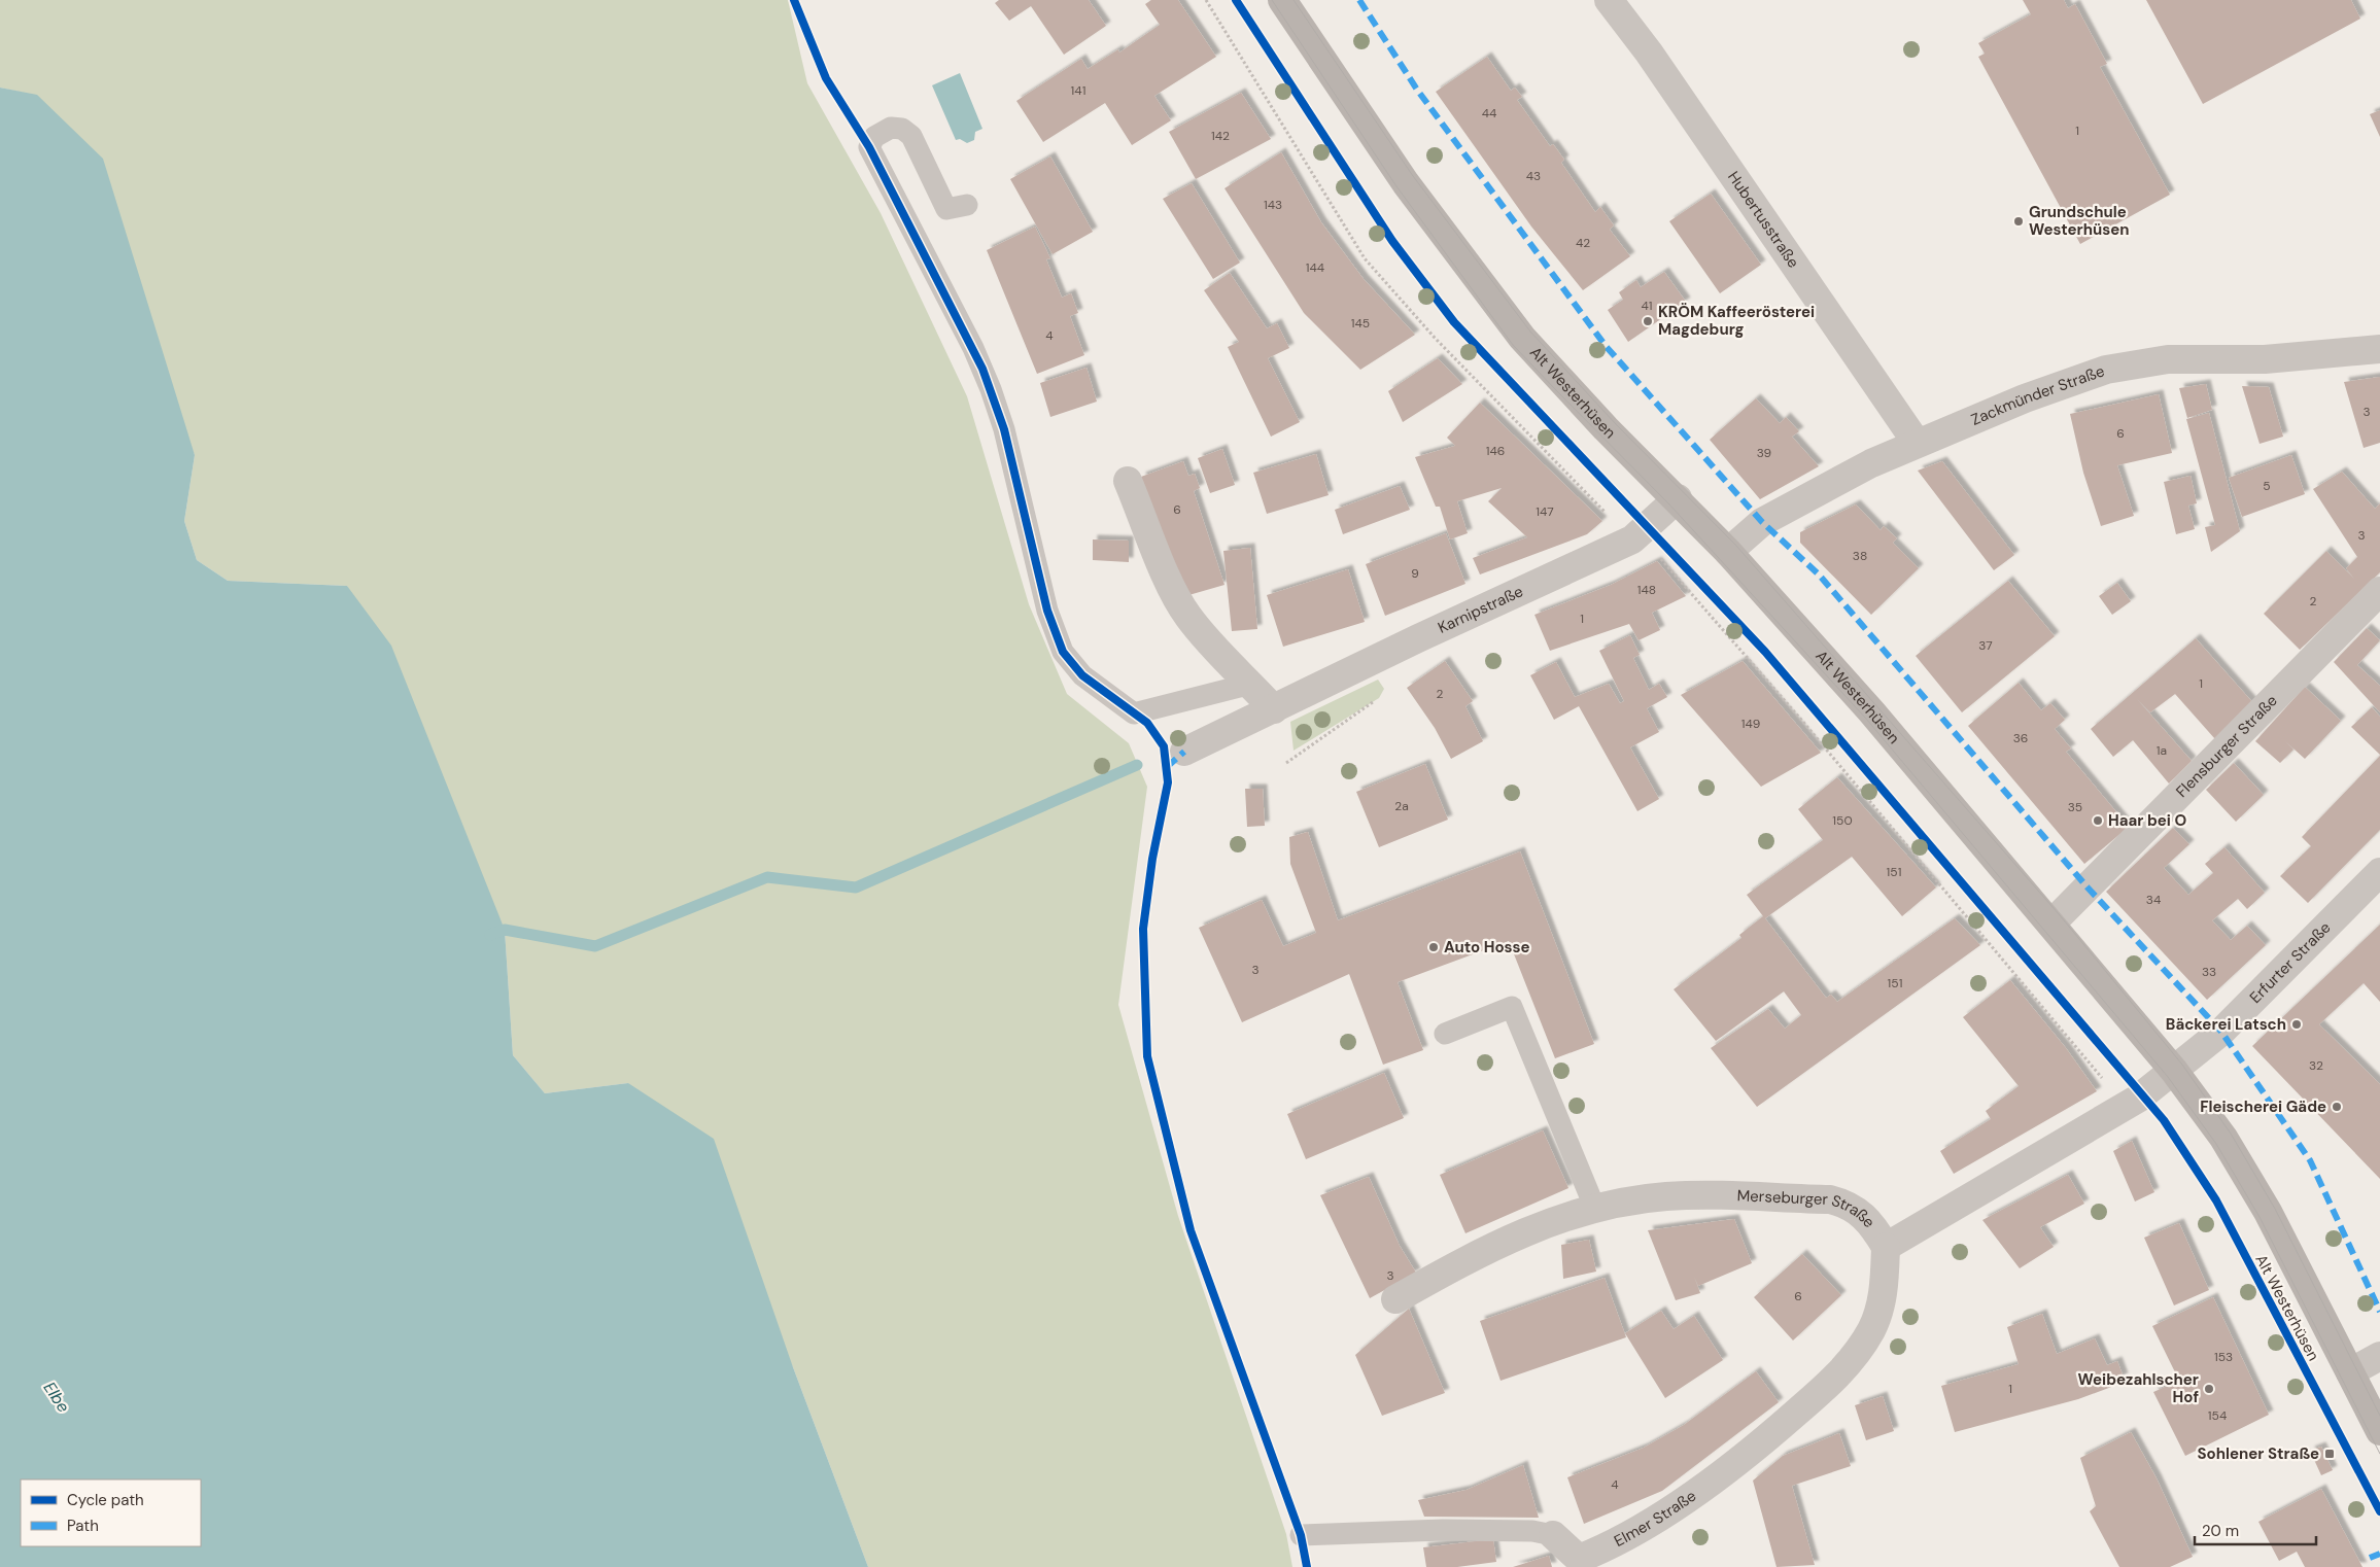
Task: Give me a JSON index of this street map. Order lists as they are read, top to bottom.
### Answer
{
  "streets": {
    "main road": ["Alt Westerhüsen"],
    "street": [
      "Hubertusstraße",
      "Zackmünder Straße",
      "Karnipstraße",
      "Flensburger Straße",
      "Erfurter Straße",
      "Merseburger Straße",
      "Elmer Straße"
    ]
  },
  "crossings": [
    ["Hubertusstraße", "Zackmünder Straße"],
    ["Alt Westerhüsen", "Zackmünder Straße"],
    ["Alt Westerhüsen", "Karnipstraße"],
    ["Alt Westerhüsen", "Flensburger Straße"],
    ["Alt Westerhüsen", "Erfurter Straße"],
    ["Alt Westerhüsen", "Merseburger Straße"],
    ["Erfurter Straße", "Merseburger Straße"],
    ["Merseburger Straße", "Elmer Straße"]
  ],
  "water": ["Elbe"],
  "places": {
    "other": [
      "Grundschule Westerhüsen",
      "KRÖM Kaffeerösterei Magdeburg",
      "Haar bei O",
      "Auto Hosse",
      "Bäckerei Latsch",
      "Fleischerei Gäde",
      "Weibezahlscher Hof"
    ],
    "transit": ["Sohlener Straße"]
  },
  "house_numbers": [
    "141",
    "44",
    "1",
    "142",
    "43",
    "143",
    "42",
    "144",
    "41",
    "145",
    "4",
    "3",
    "6",
    "146",
    "39",
    "5",
    "6",
    "147",
    "3",
    "38",
    "9",
    "148",
    "2",
    "1",
    "37",
    "1",
    "2",
    "149",
    "36",
    "1a",
    "2a",
    "35",
    "150",
    "151",
    "34",
    "3",
    "33",
    "151",
    "32",
    "3",
    "6",
    "153",
    "1",
    "154",
    "4"
  ],
  "legend": ["Cycle path", "Path"],
  "scale_bar": "20 m"
}
